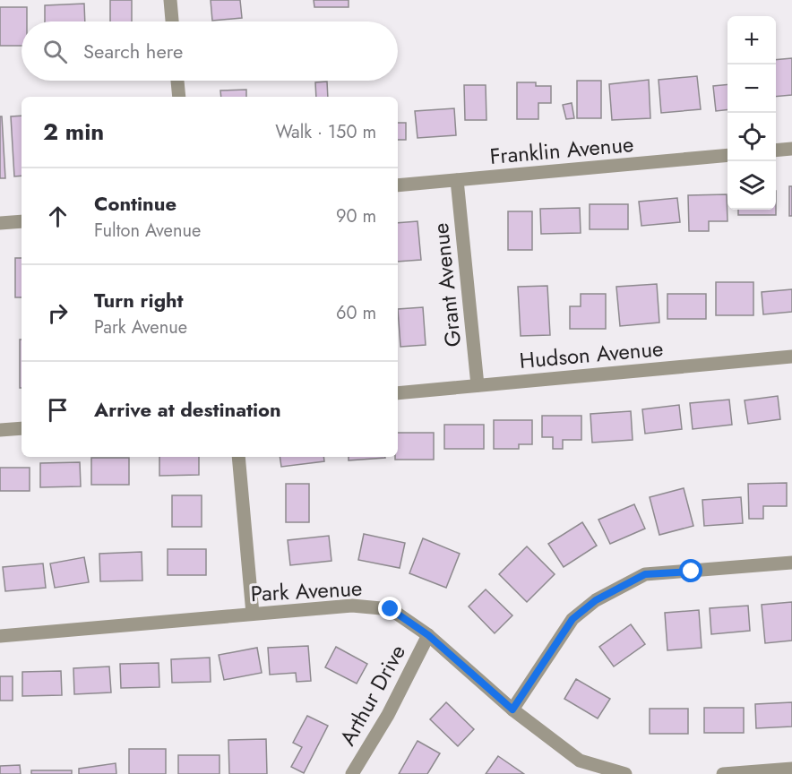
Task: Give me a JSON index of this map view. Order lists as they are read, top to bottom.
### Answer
{
  "streets": {
    "street": [
      "Franklin Avenue",
      "Grant Avenue",
      "Hudson Avenue",
      "Park Avenue",
      "Arthur Drive"
    ]
  },
  "crossings": [
    ["Franklin Avenue", "Grant Avenue"],
    ["Grant Avenue", "Hudson Avenue"],
    ["Park Avenue", "Arthur Drive"]
  ],
  "page": {
    "map_buttons": ["+", "−"],
    "search": "Search here",
    "heading": ["2 min", "Walk · 150 m"],
    "list": [
      ["Continue", "Fulton Avenue", "90 m"],
      ["Turn right", "Park Avenue", "60 m"],
      "Arrive at destination"
    ]
  }
}
